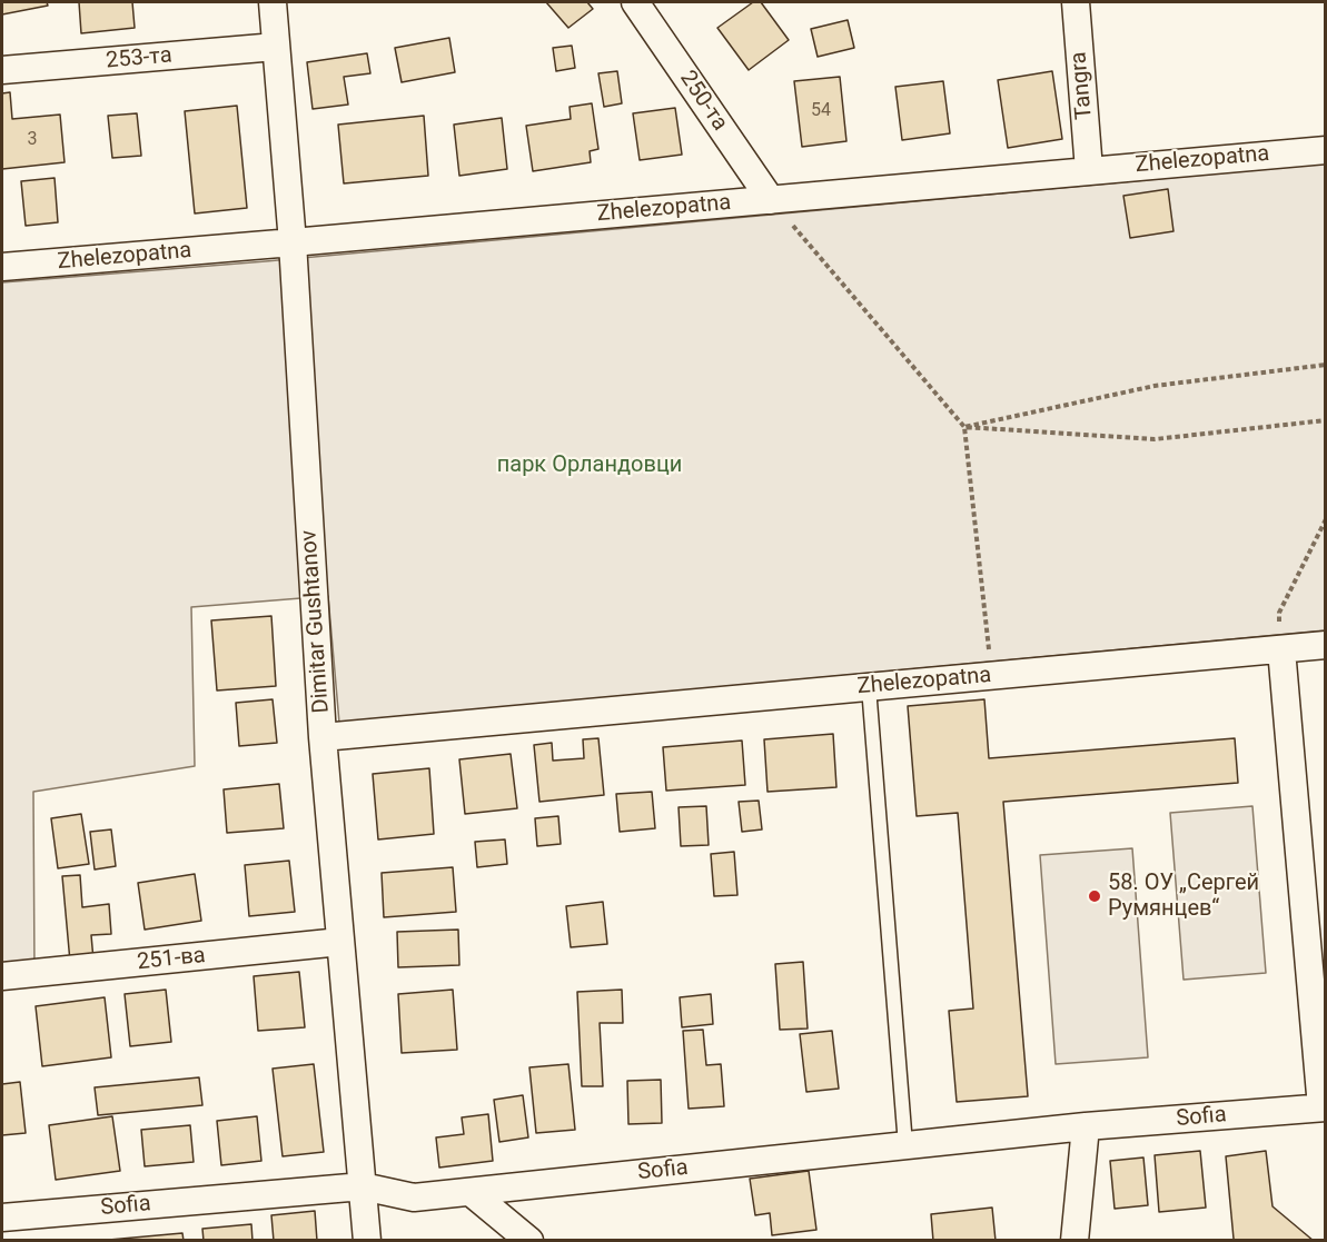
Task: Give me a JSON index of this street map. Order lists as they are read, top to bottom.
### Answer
{
  "streets": {
    "street": [
      "253-та",
      "Tangra",
      "250-та",
      "Zhelezopatna",
      "Dimitar Gushtanov",
      "251-ва",
      "Sofia"
    ]
  },
  "crossings": [
    ["253-та", "Dimitar Gushtanov"],
    ["Tangra", "Zhelezopatna"],
    ["250-та", "Zhelezopatna"],
    ["Zhelezopatna", "Dimitar Gushtanov"],
    ["Dimitar Gushtanov", "251-ва"],
    ["Dimitar Gushtanov", "Sofia"]
  ],
  "parks": ["парк Орландовци"],
  "places": ["58. ОУ „Сергей Румянцев“"],
  "house_numbers": ["54", "3"]
}
